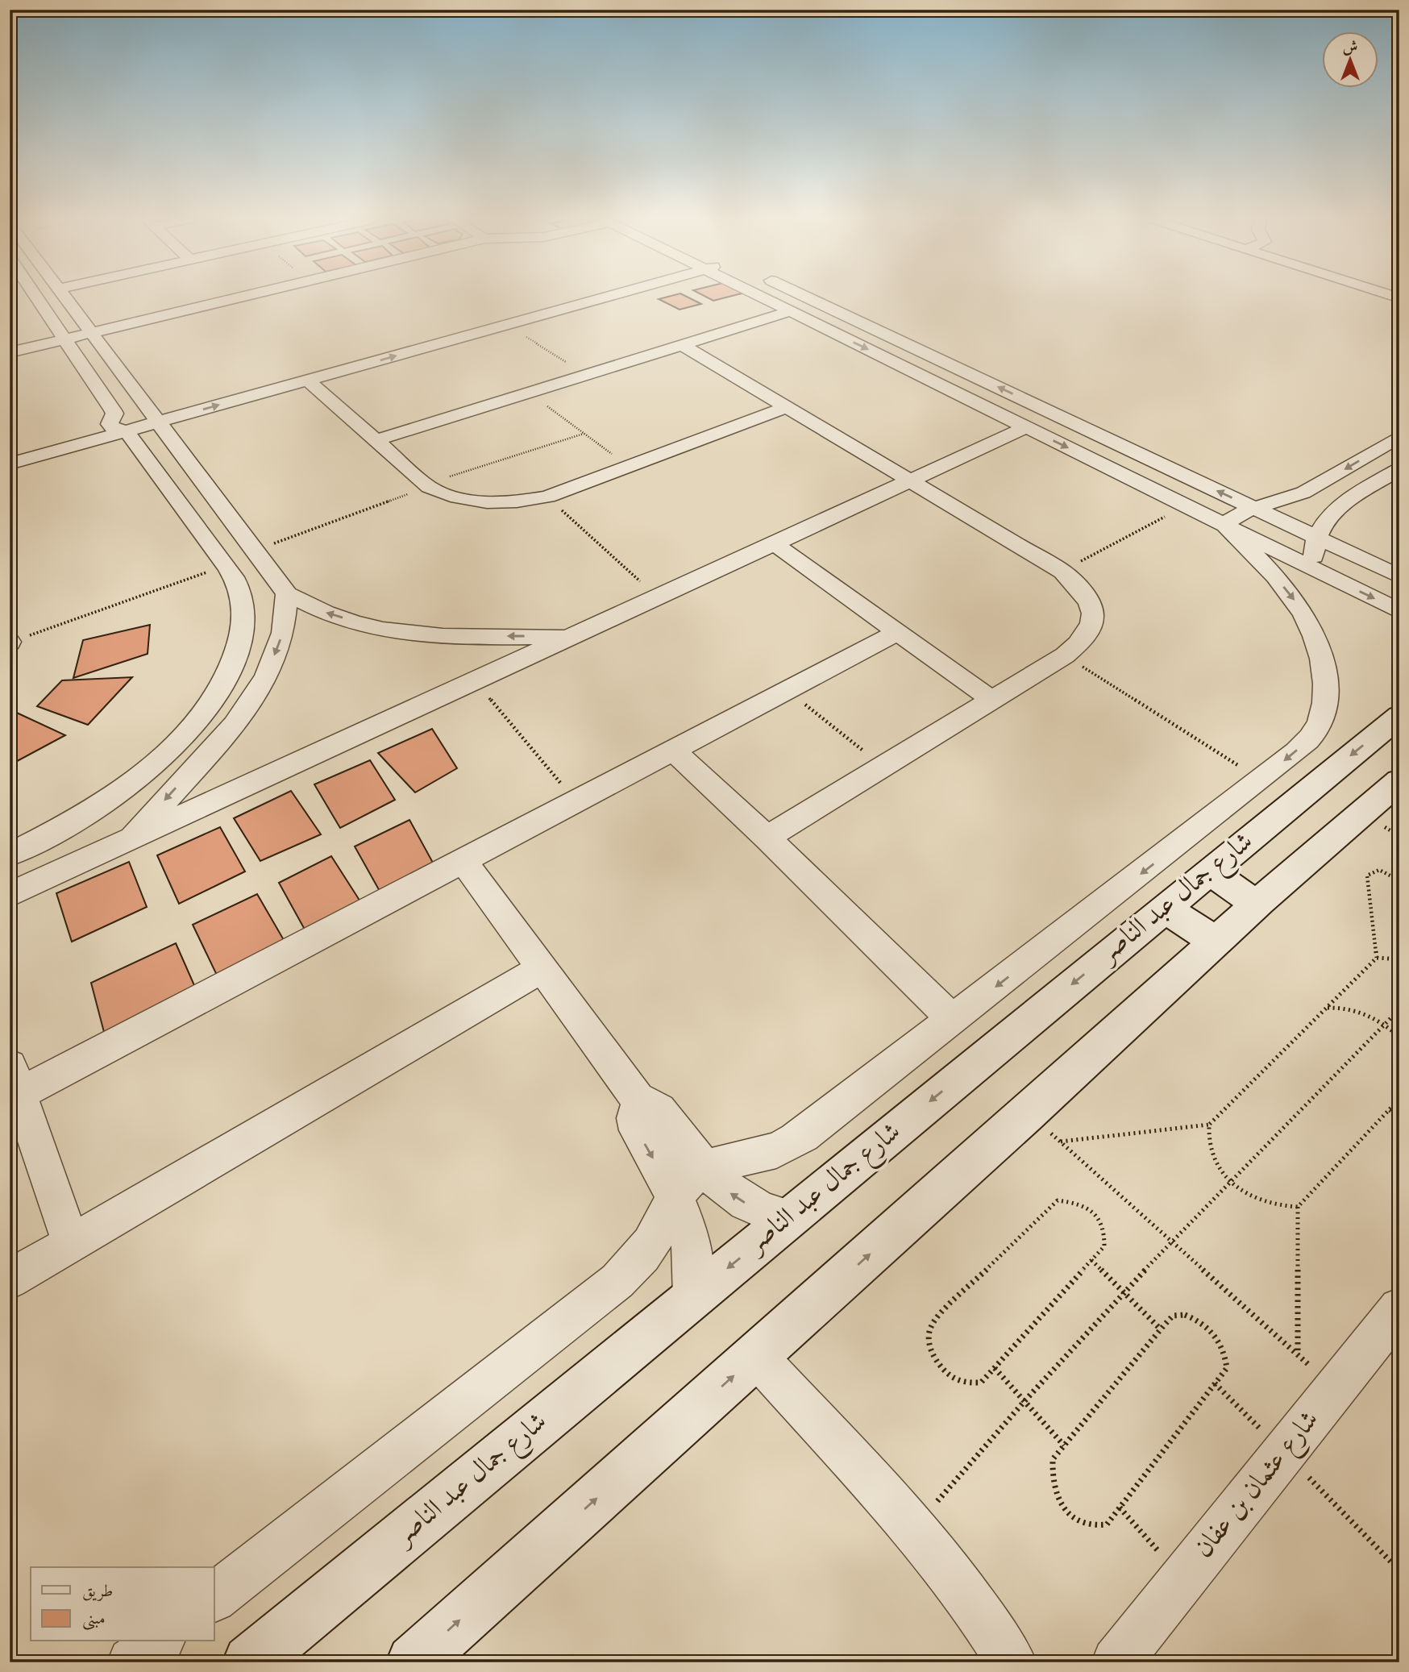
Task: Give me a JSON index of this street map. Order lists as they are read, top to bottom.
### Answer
{
  "streets": {
    "main road": ["شارع جمال عبد الناصر"],
    "street": ["شارع عثمان بن عفان"]
  },
  "legend": ["طريق", "مبنى"],
  "north": "top"
}
